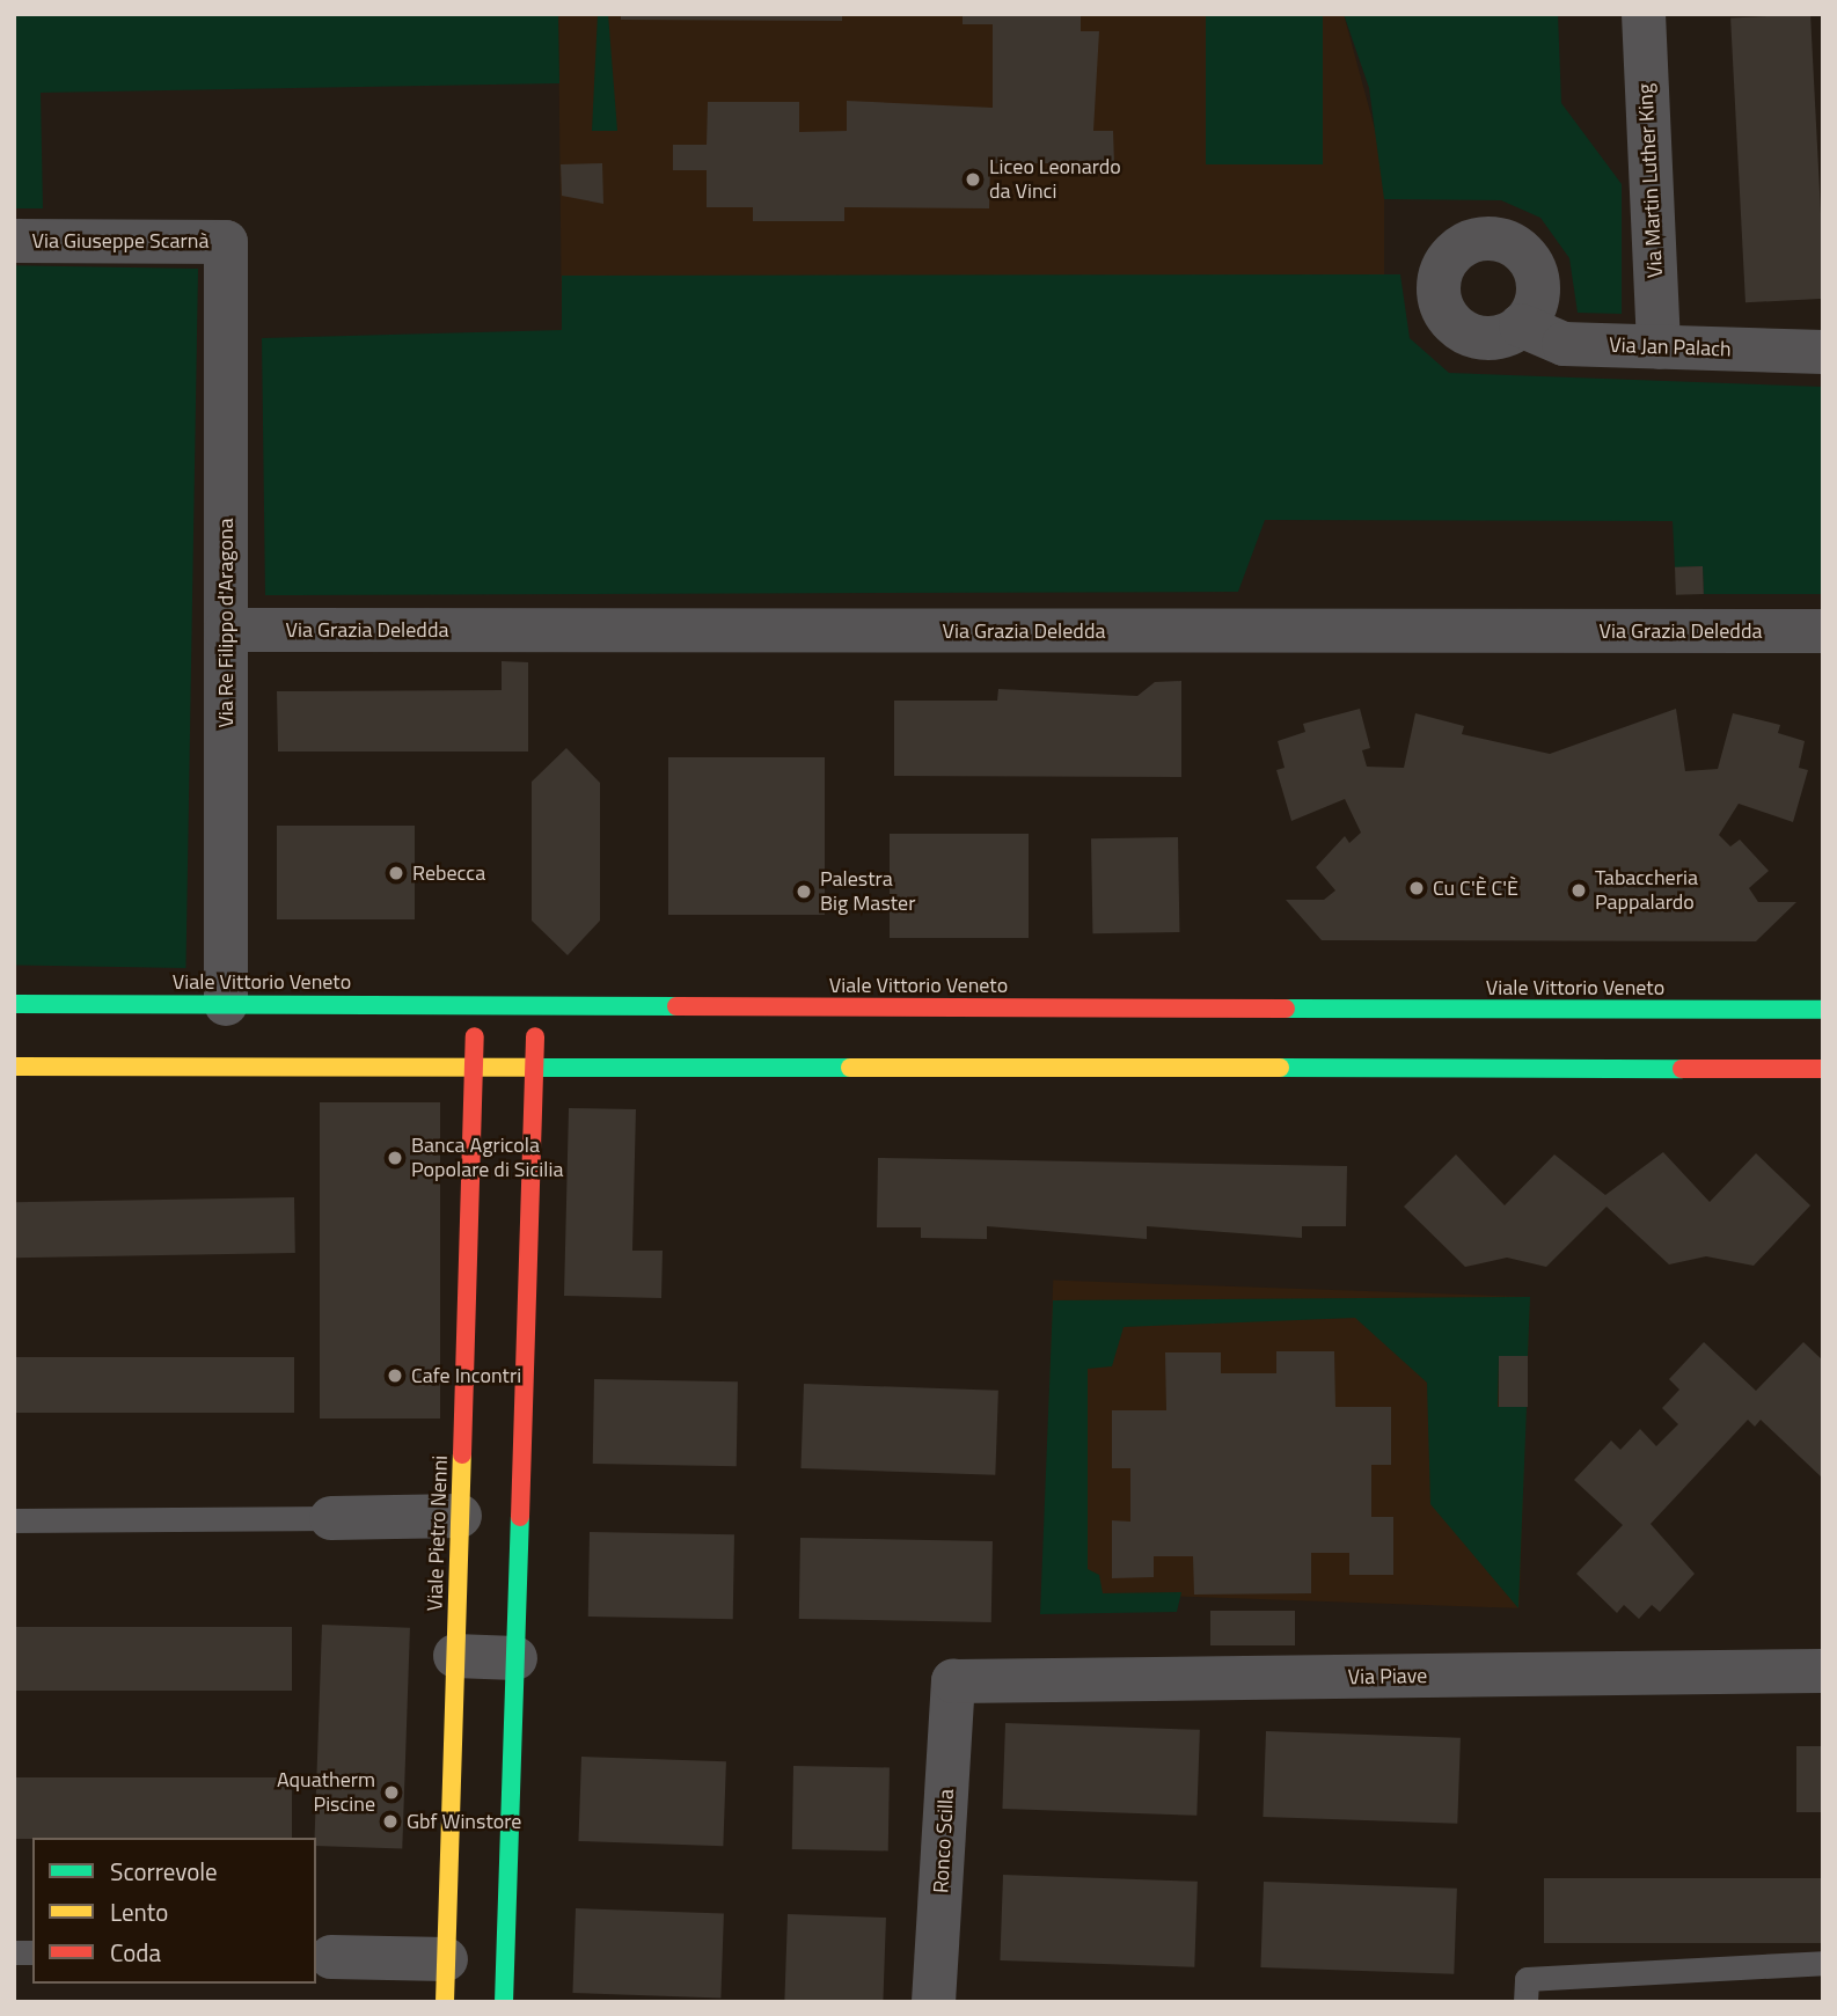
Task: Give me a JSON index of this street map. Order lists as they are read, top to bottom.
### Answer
{
  "streets": {
    "street": [
      "Via Martin Luther King",
      "Via Giuseppe Scarnà",
      "Via Jan Palach",
      "Via Re Filippo d'Aragona",
      "Via Grazia Deledda",
      "Viale Vittorio Veneto",
      "Viale Pietro Nenni",
      "Via Piave",
      "Ronco Scilla"
    ]
  },
  "crossings": [
    ["Via Martin Luther King", "Via Jan Palach"],
    ["Via Giuseppe Scarnà", "Via Re Filippo d'Aragona"],
    ["Via Re Filippo d'Aragona", "Via Grazia Deledda"],
    ["Via Re Filippo d'Aragona", "Viale Vittorio Veneto"],
    ["Viale Vittorio Veneto", "Viale Pietro Nenni"],
    ["Via Piave", "Ronco Scilla"]
  ],
  "places": [
    "Liceo Leonardo da Vinci",
    "Rebecca",
    "Cu C'È C'È",
    "Tabaccheria Pappalardo",
    "Palestra Big Master",
    "Banca Agricola Popolare di Sicilia",
    "Cafe Incontri",
    "Aquatherm Piscine",
    "Gbf Winstore"
  ],
  "legend": ["Scorrevole", "Lento", "Coda"]
}
